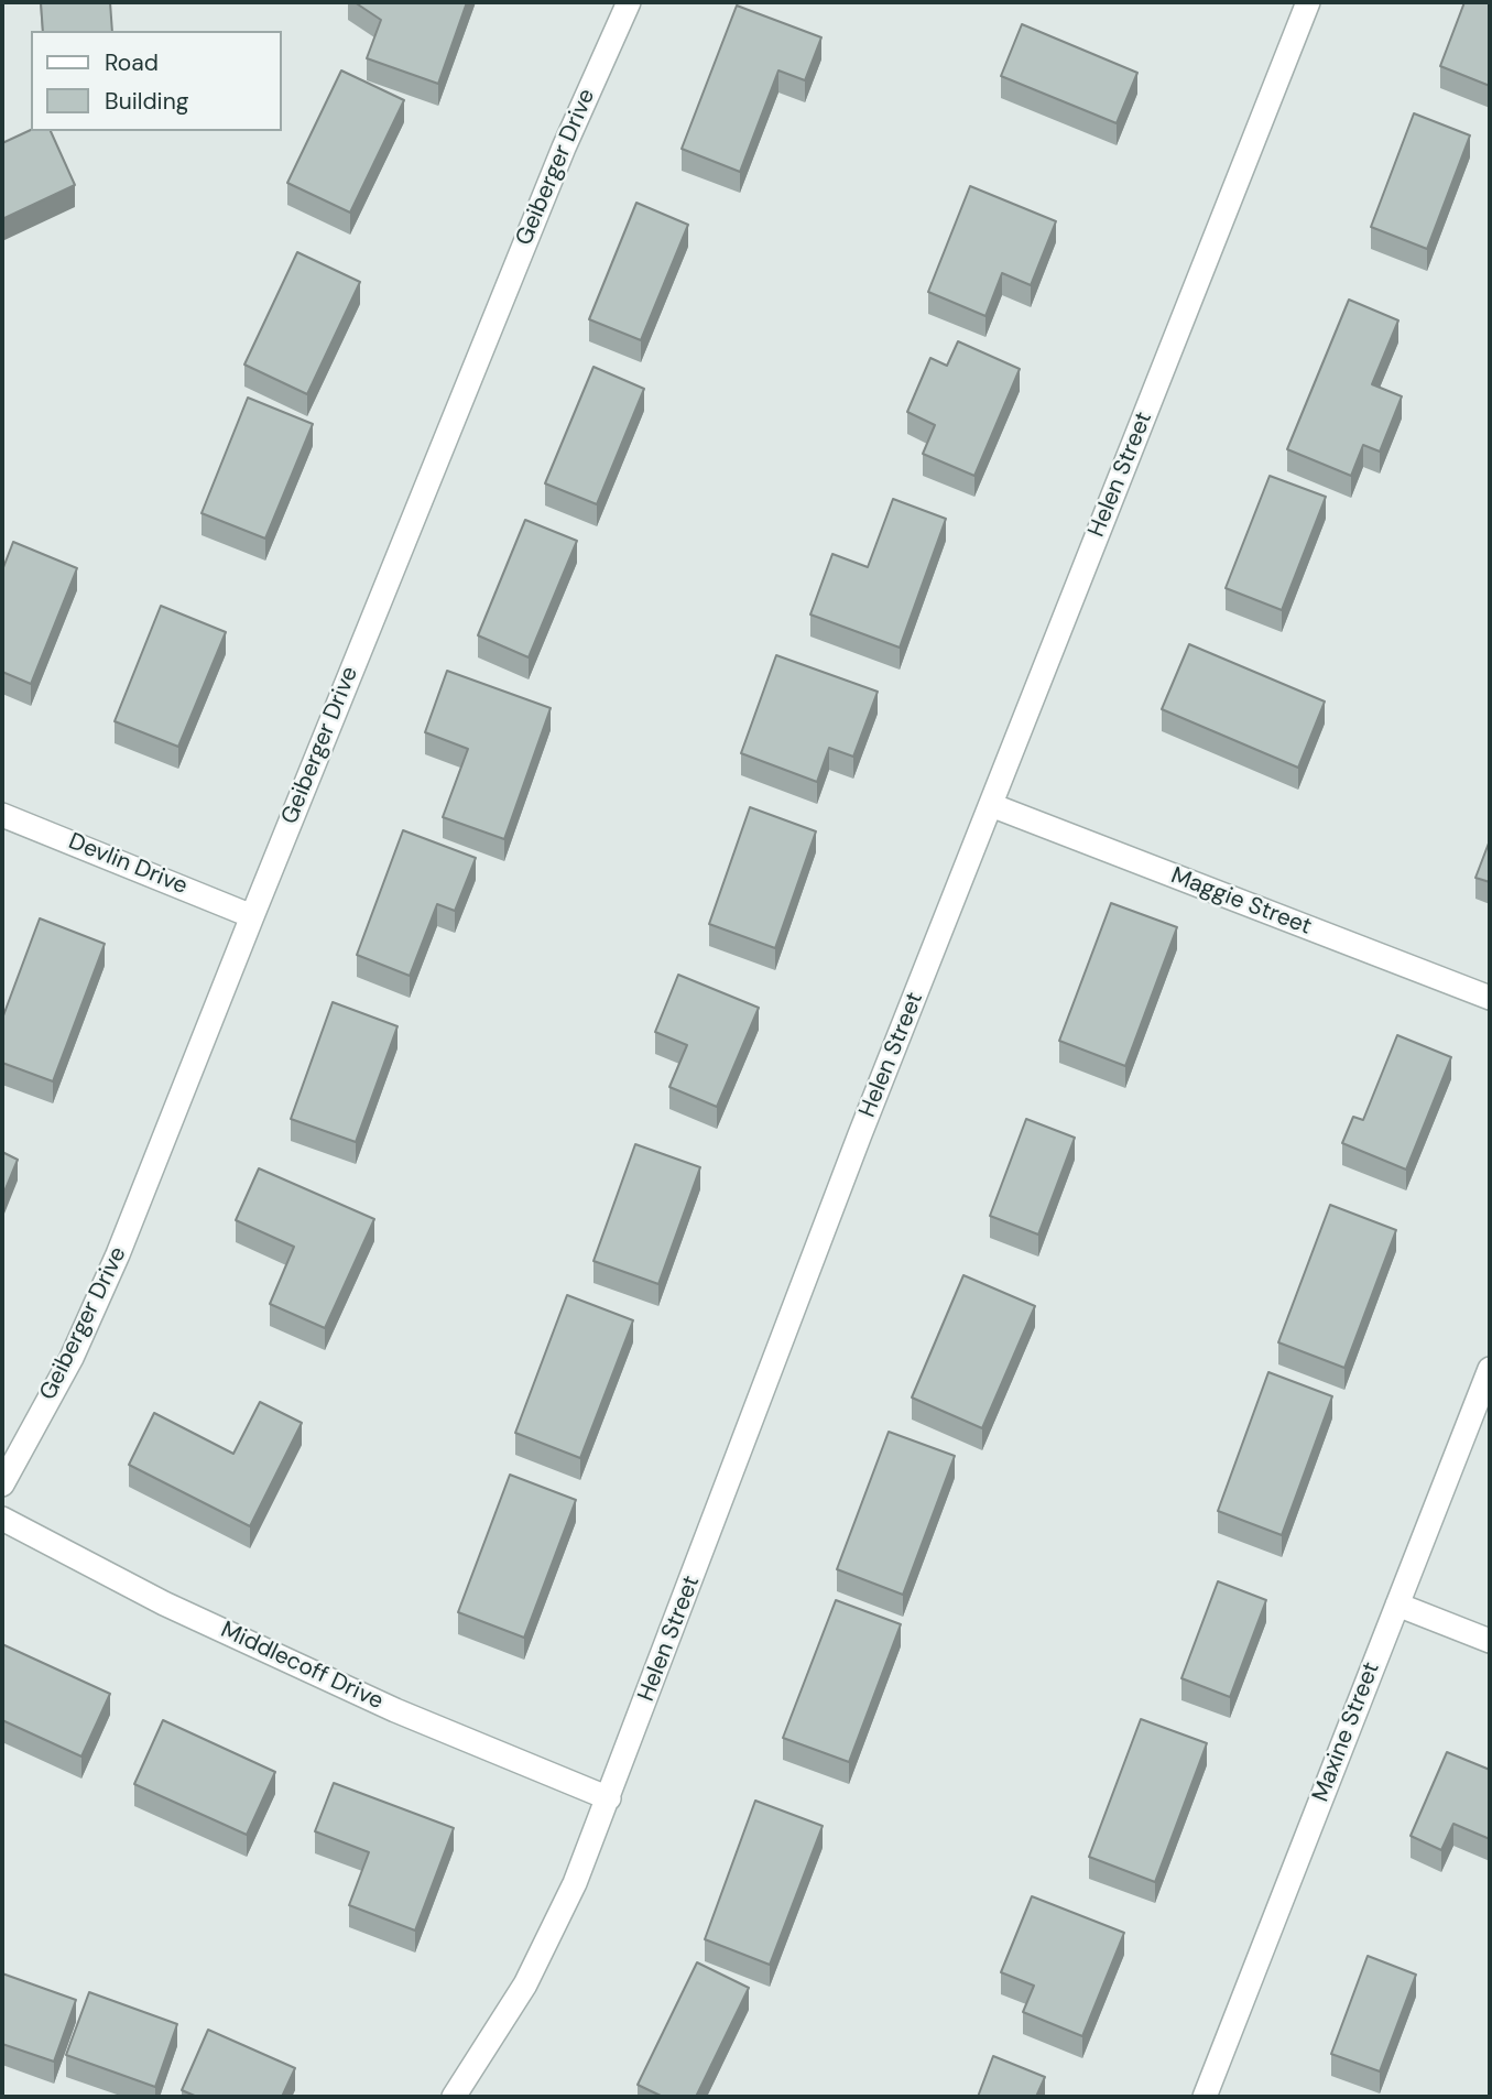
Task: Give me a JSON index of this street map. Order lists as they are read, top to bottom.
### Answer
{
  "streets": {
    "street": [
      "Geiberger Drive",
      "Helen Street",
      "Devlin Drive",
      "Maggie Street",
      "Middlecoff Drive",
      "Maxine Street"
    ]
  },
  "crossings": [
    ["Geiberger Drive", "Devlin Drive"],
    ["Helen Street", "Maggie Street"],
    ["Helen Street", "Middlecoff Drive"]
  ],
  "legend": ["Road", "Building"]
}
